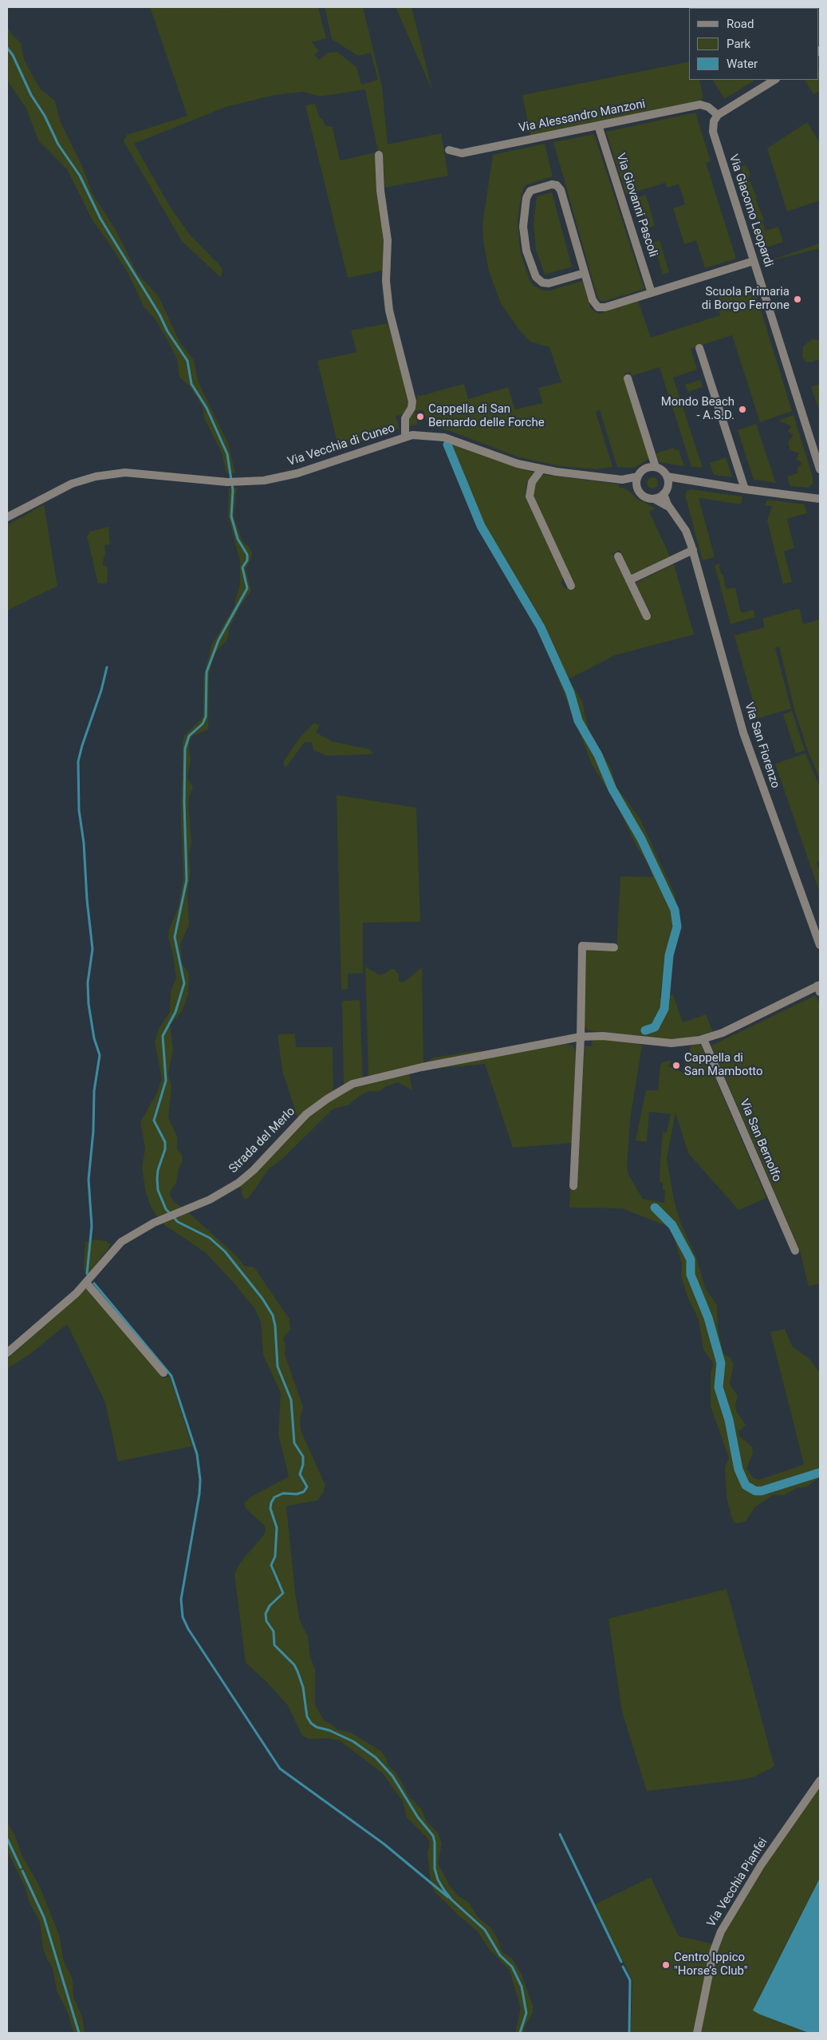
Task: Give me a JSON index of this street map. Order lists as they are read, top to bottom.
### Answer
{
  "streets": {
    "street": [
      "Via Alessandro Manzoni",
      "Via Giovanni Pascoli",
      "Via Giacomo Leopardi",
      "Via Vecchia di Cuneo",
      "Via San Fiorenzo",
      "Strada del Merlo",
      "Via San Bernolfo",
      "Via Vecchia Pianfei"
    ]
  },
  "crossings": [
    ["Via Alessandro Manzoni", "Via Giovanni Pascoli"],
    ["Via Alessandro Manzoni", "Via Giacomo Leopardi"]
  ],
  "places": [
    "Scuola Primaria di Borgo Ferrone",
    "Mondo Beach - A.S.D.",
    "Cappella di San Bernardo delle Forche",
    "Cappella di San Mambotto",
    "Centro Ippico \"Horse’s Club\""
  ],
  "legend": ["Road", "Park", "Water"]
}
